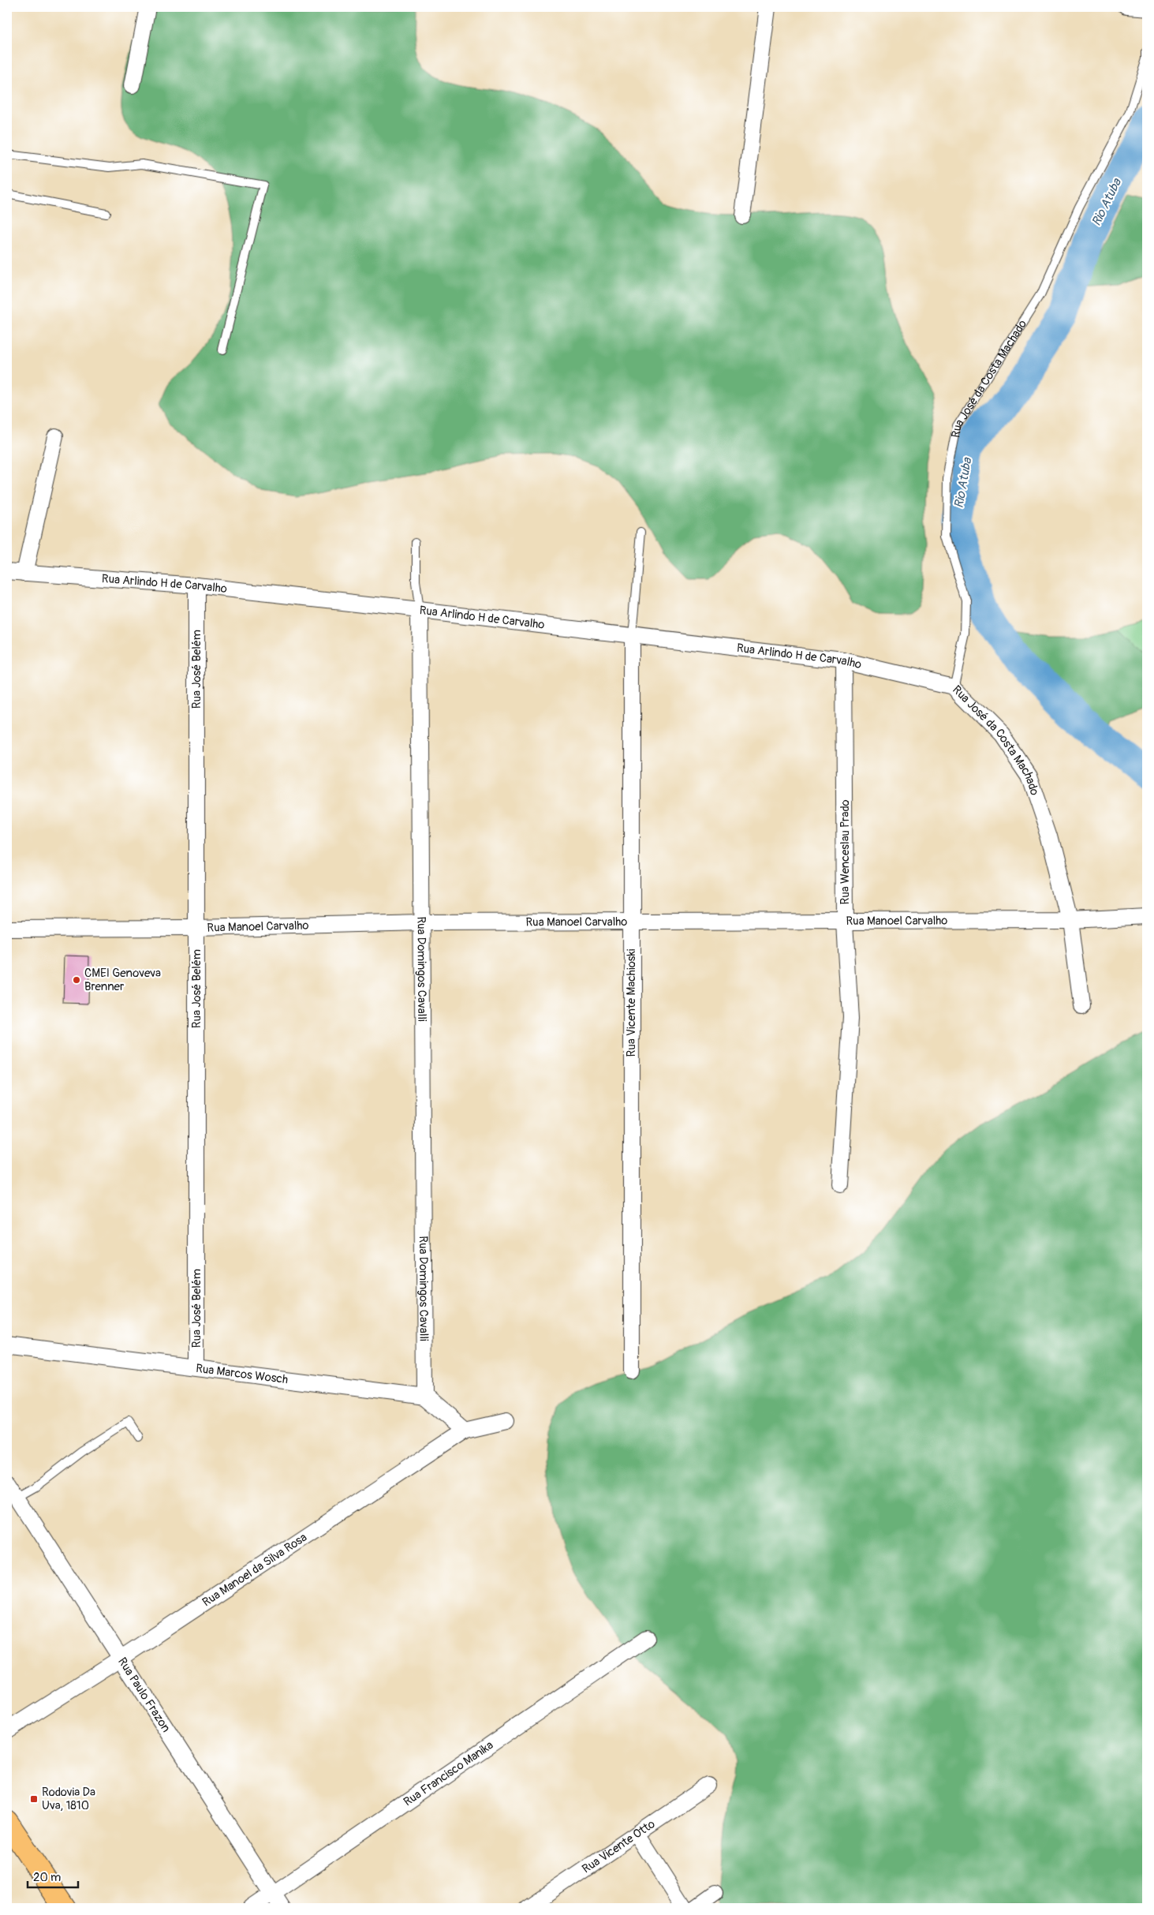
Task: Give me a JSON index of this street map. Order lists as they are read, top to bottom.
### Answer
{
  "streets": {
    "street": [
      "Rua José da Costa Machado",
      "Rua Arlindo H de Carvalho",
      "Rua José Belém",
      "Rua Wenceslau Prado",
      "Rua Manoel Carvalho",
      "Rua Domingos Cavalli",
      "Rua Vicente Machioski",
      "Rua Marcos Wosch",
      "Rua Manoel da Silva Rosa",
      "Rua Paulo Frazon",
      "Rua Francisco Manika",
      "Rua Vicente Otto"
    ]
  },
  "crossings": [
    ["Rua José da Costa Machado", "Rua Arlindo H de Carvalho"],
    ["Rua José da Costa Machado", "Rua Manoel Carvalho"],
    ["Rua Arlindo H de Carvalho", "Rua José Belém"],
    ["Rua Arlindo H de Carvalho", "Rua Wenceslau Prado"],
    ["Rua Arlindo H de Carvalho", "Rua Domingos Cavalli"],
    ["Rua Arlindo H de Carvalho", "Rua Vicente Machioski"],
    ["Rua José Belém", "Rua Manoel Carvalho"],
    ["Rua José Belém", "Rua Marcos Wosch"],
    ["Rua Wenceslau Prado", "Rua Manoel Carvalho"],
    ["Rua Manoel Carvalho", "Rua Domingos Cavalli"],
    ["Rua Manoel Carvalho", "Rua Vicente Machioski"],
    ["Rua Domingos Cavalli", "Rua Marcos Wosch"],
    ["Rua Manoel da Silva Rosa", "Rua Paulo Frazon"],
    ["Rua Paulo Frazon", "Rua Francisco Manika"]
  ],
  "water": ["Rio Atuba"],
  "places": {
    "other": ["CMEI Genoveva Brenner"],
    "transit": ["Rodovia Da Uva, 1810"]
  },
  "scale_bar": "20 m"
}
